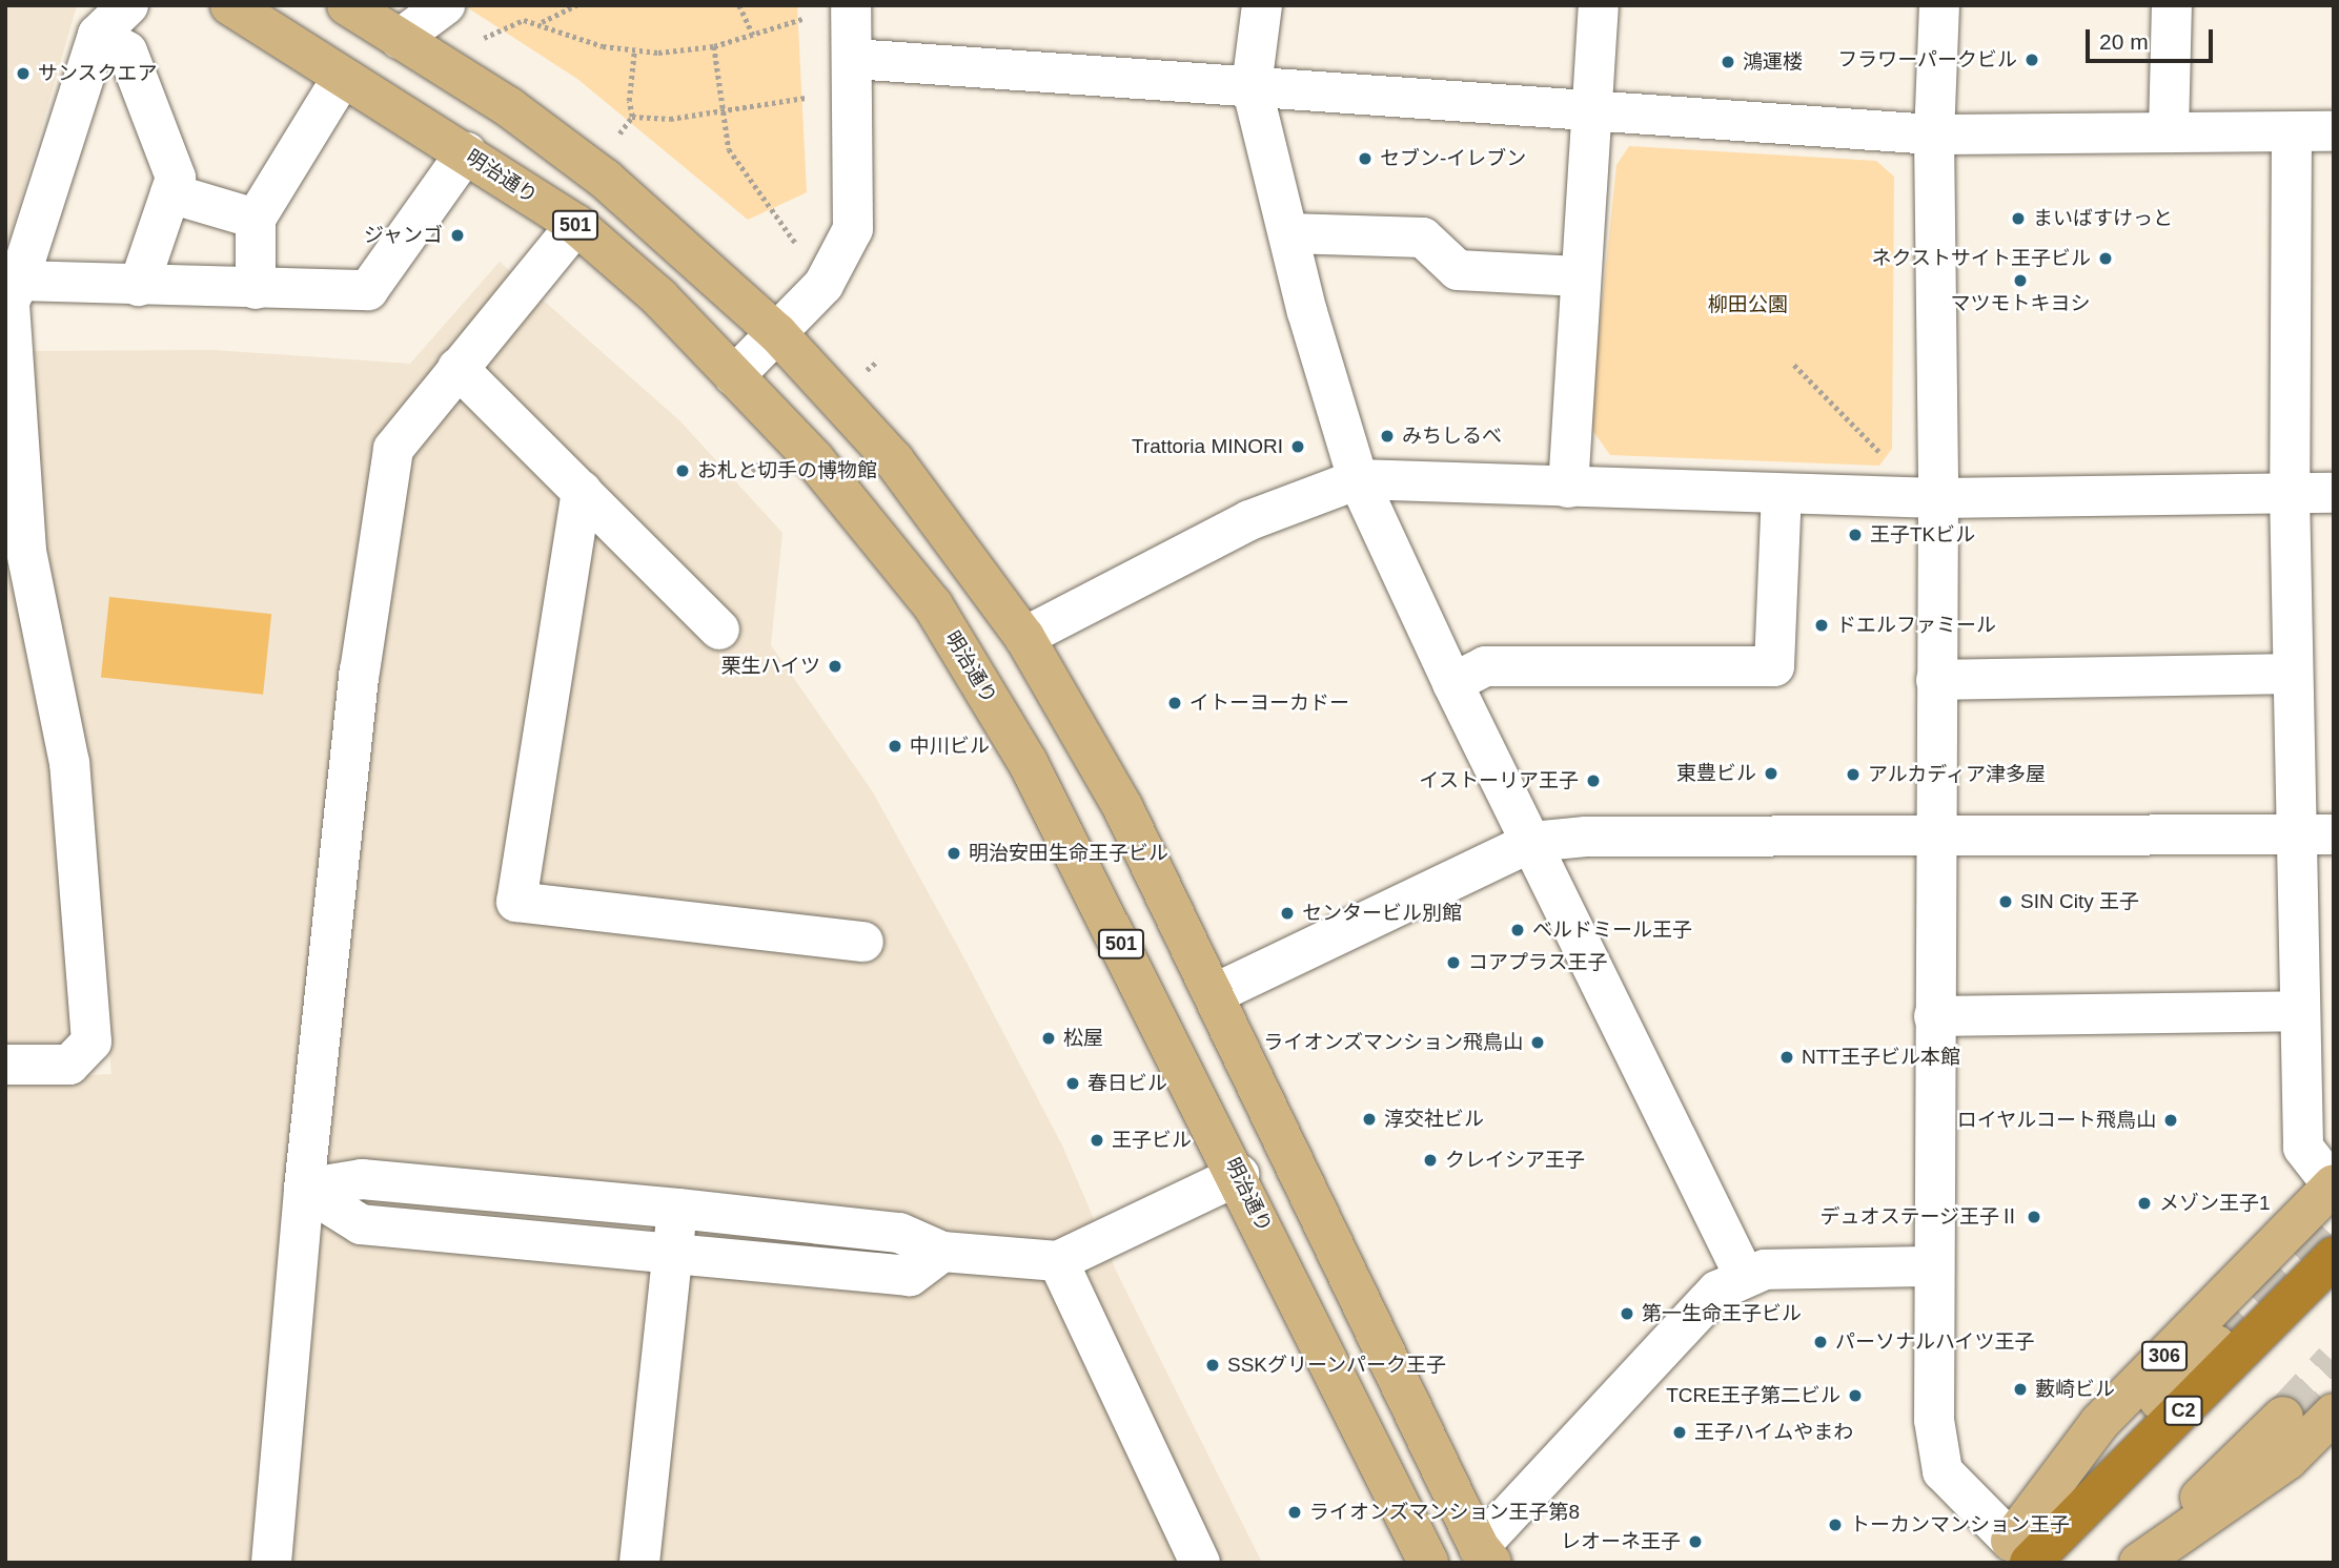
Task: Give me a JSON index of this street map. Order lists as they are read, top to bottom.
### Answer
{
  "streets": {
    "highway": ["C2"],
    "main road": ["明治通り", "501", "306"]
  },
  "crossings": [
    ["306", "C2"]
  ],
  "parks": ["柳田公園"],
  "places": [
    "フラワーパークビル",
    "鴻運楼",
    "サンスクエア",
    "セブン-イレブン",
    "まいばすけっと",
    "ジャンゴ",
    "ネクストサイト王子ビル",
    "マツモトキヨシ",
    "みちしるべ",
    "Trattoria MINORI",
    "お札と切手の博物館",
    "王子TKビル",
    "ドエルファミール",
    "栗生ハイツ",
    "イトーヨーカドー",
    "中川ビル",
    "東豊ビル",
    "アルカディア津多屋",
    "イストーリア王子",
    "明治安田生命王子ビル",
    "SIN City 王子",
    "センタービル別館",
    "ベルドミール王子",
    "コアプラス王子",
    "松屋",
    "ライオンズマンション飛鳥山",
    "NTT王子ビル本館",
    "春日ビル",
    "淳交社ビル",
    "ロイヤルコート飛鳥山",
    "王子ビル",
    "クレイシア王子",
    "メゾン王子1",
    "デュオステージ王子Ⅱ",
    "第一生命王子ビル",
    "パーソナルハイツ王子",
    "SSKグリーンパーク王子",
    "藪崎ビル",
    "TCRE王子第二ビル",
    "王子ハイムやまわ",
    "ライオンズマンション王子第8",
    "トーカンマンション王子",
    "レオーネ王子"
  ],
  "scale_bar": "20 m"
}
